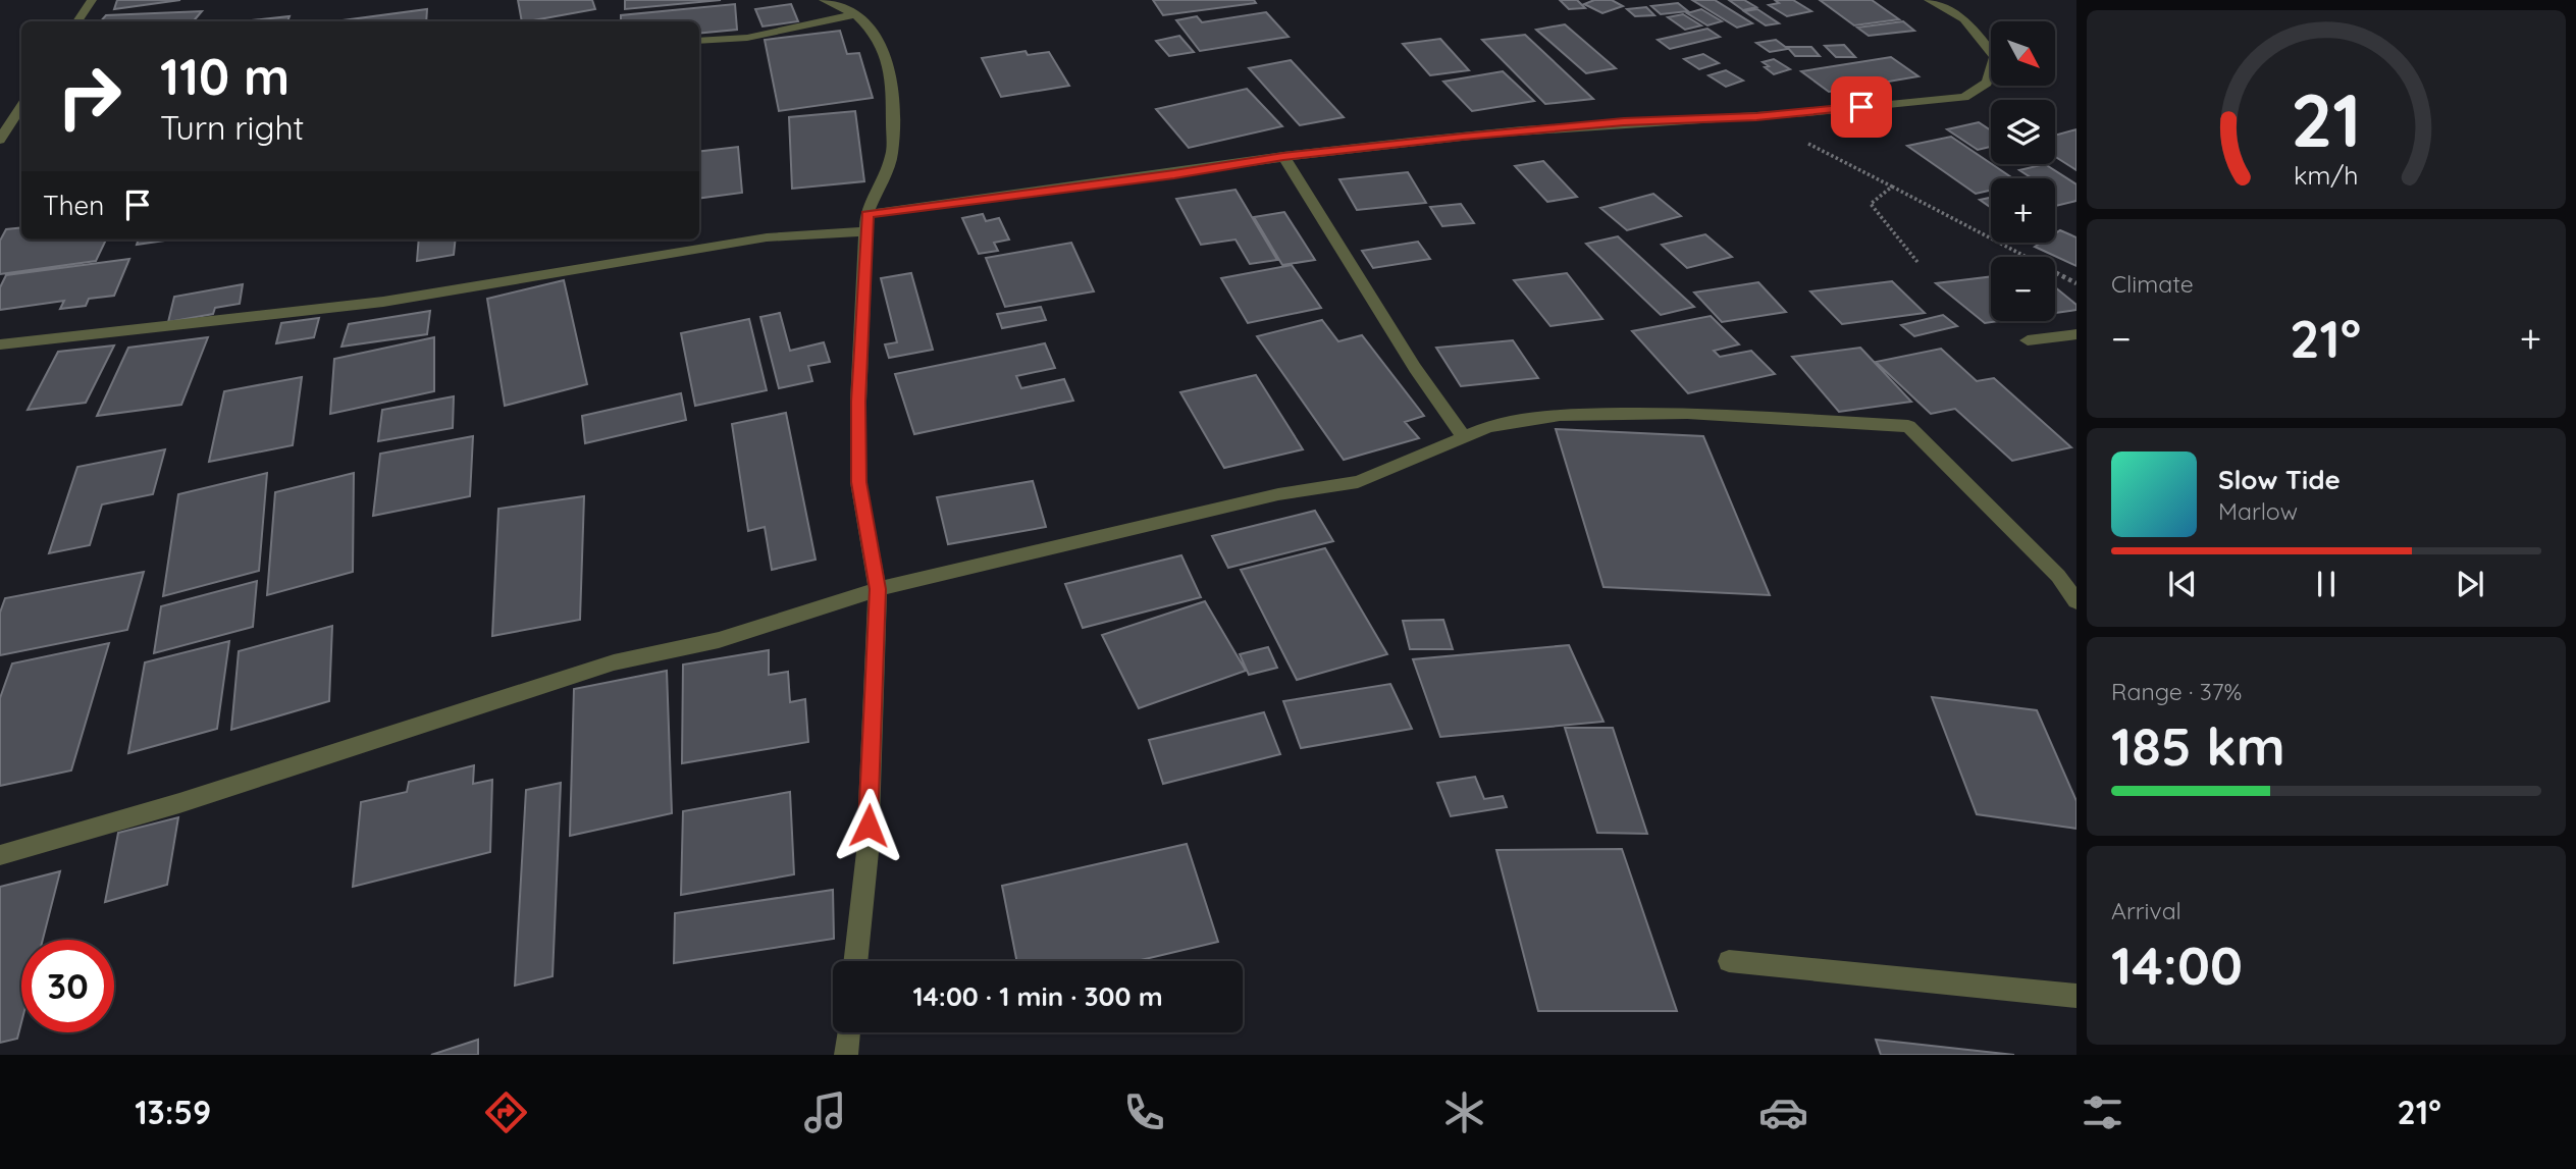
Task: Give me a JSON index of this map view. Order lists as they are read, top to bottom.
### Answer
{
  "north": "bottom right",
  "page": {
    "map_buttons": ["+", "−"],
    "turn": ["110 m", "Turn right"],
    "then": "Then",
    "tile": [
      "Climate",
      ["Range · 37%", "185 km"],
      ["Arrival", "14:00"]
    ],
    "heat": ["−", "21°", "+"],
    "song": ["Slow Tide", "Marlow"],
    "limit": "30",
    "trip": "14:00 · 1 min · 300 m",
    "tabs": ["13:59", "21°"],
    "gauge": ["21", "km/h"]
  }
}
